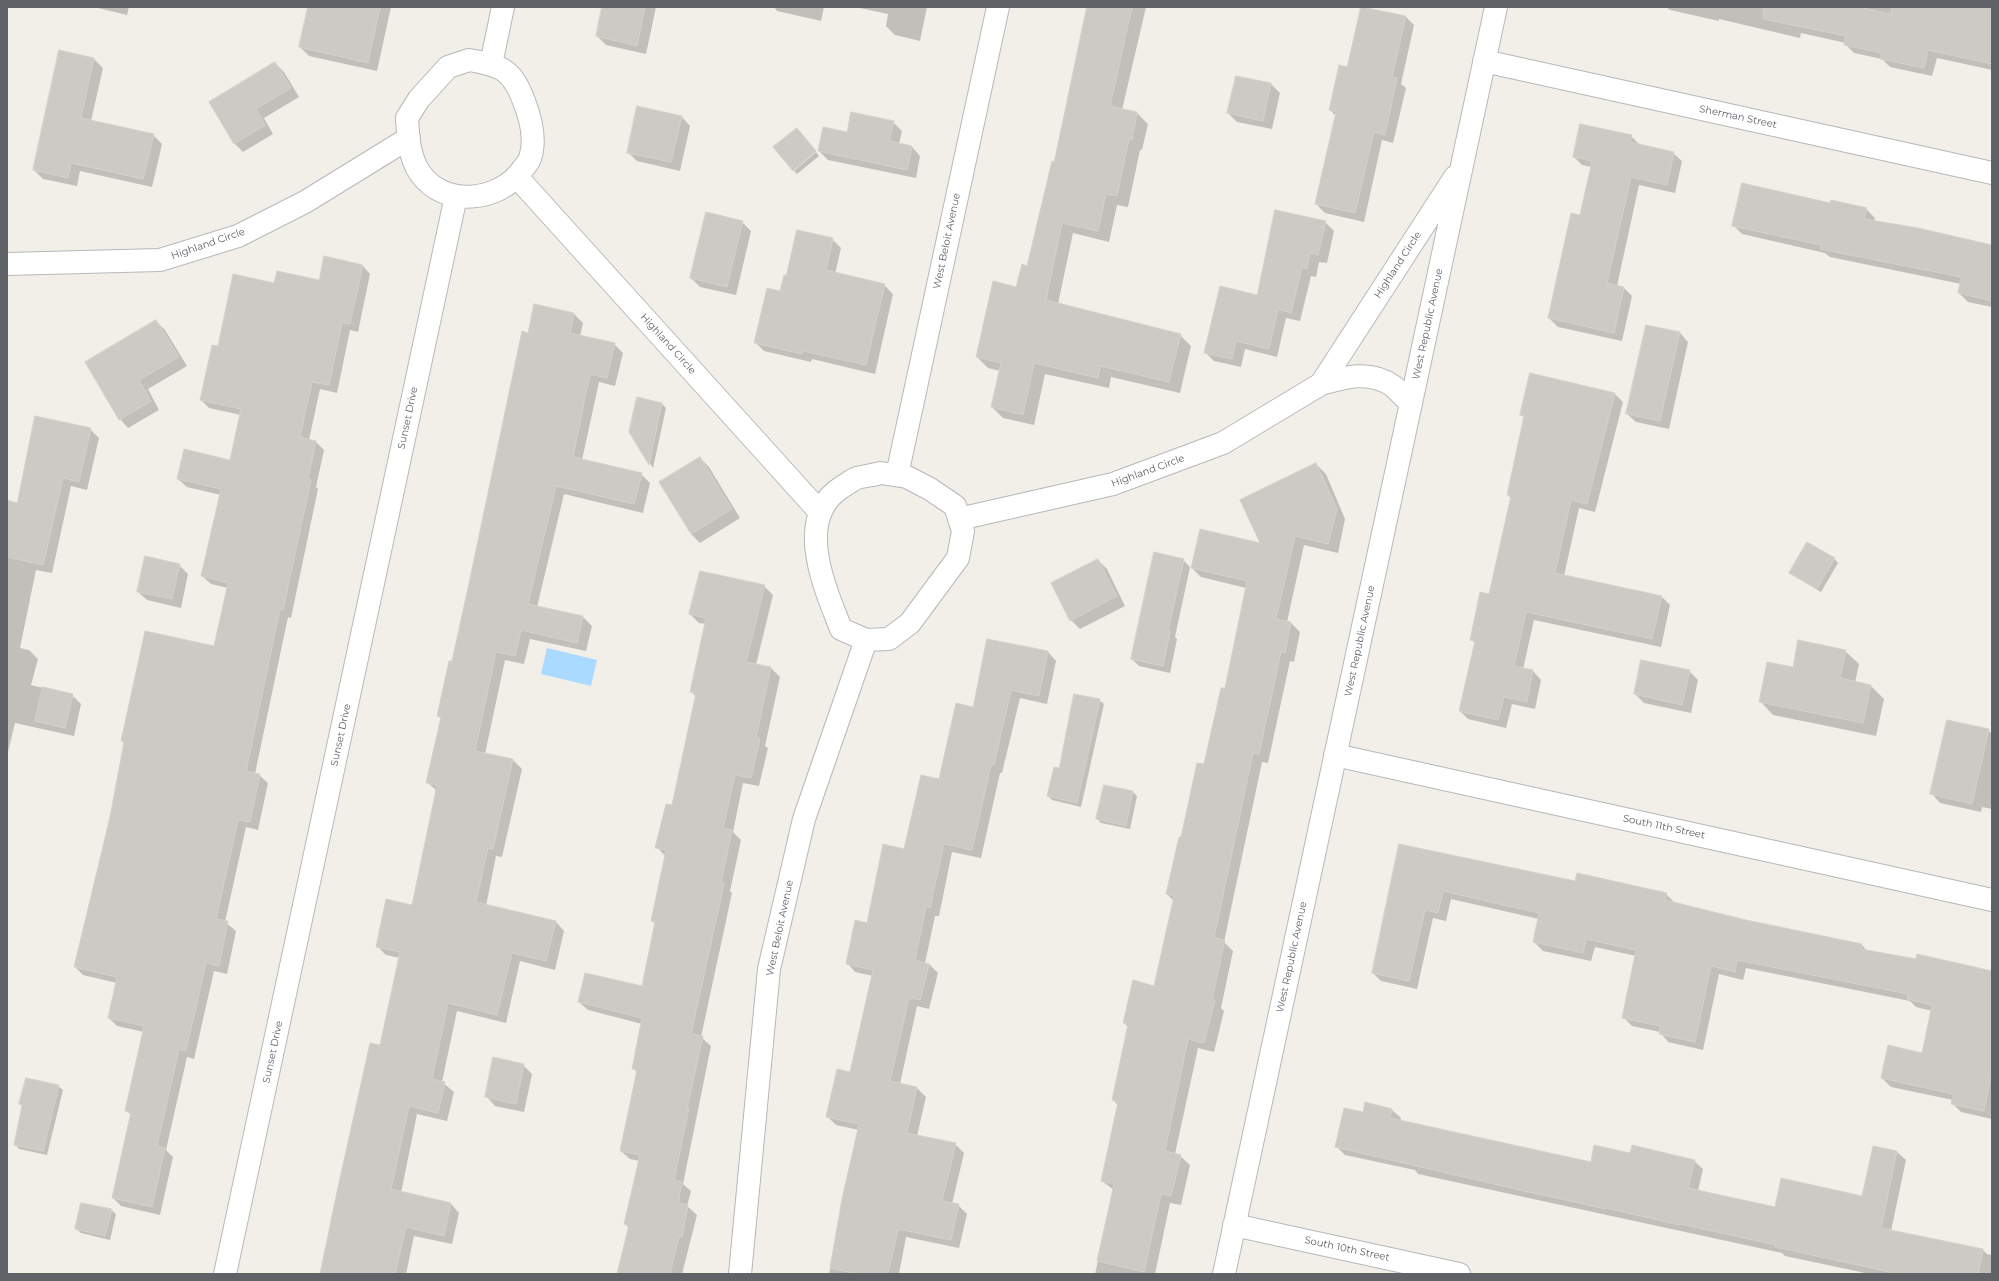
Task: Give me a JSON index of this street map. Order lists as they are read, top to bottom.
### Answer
{
  "streets": {
    "street": [
      "Sherman Street",
      "West Beloit Avenue",
      "Highland Circle",
      "West Republic Avenue",
      "Sunset Drive",
      "South 11th Street",
      "South 10th Street"
    ]
  },
  "crossings": [
    ["Sherman Street", "West Republic Avenue"],
    ["Highland Circle", "West Republic Avenue"],
    ["Highland Circle", "Sunset Drive"],
    ["West Republic Avenue", "South 11th Street"],
    ["West Republic Avenue", "South 10th Street"]
  ]
}
